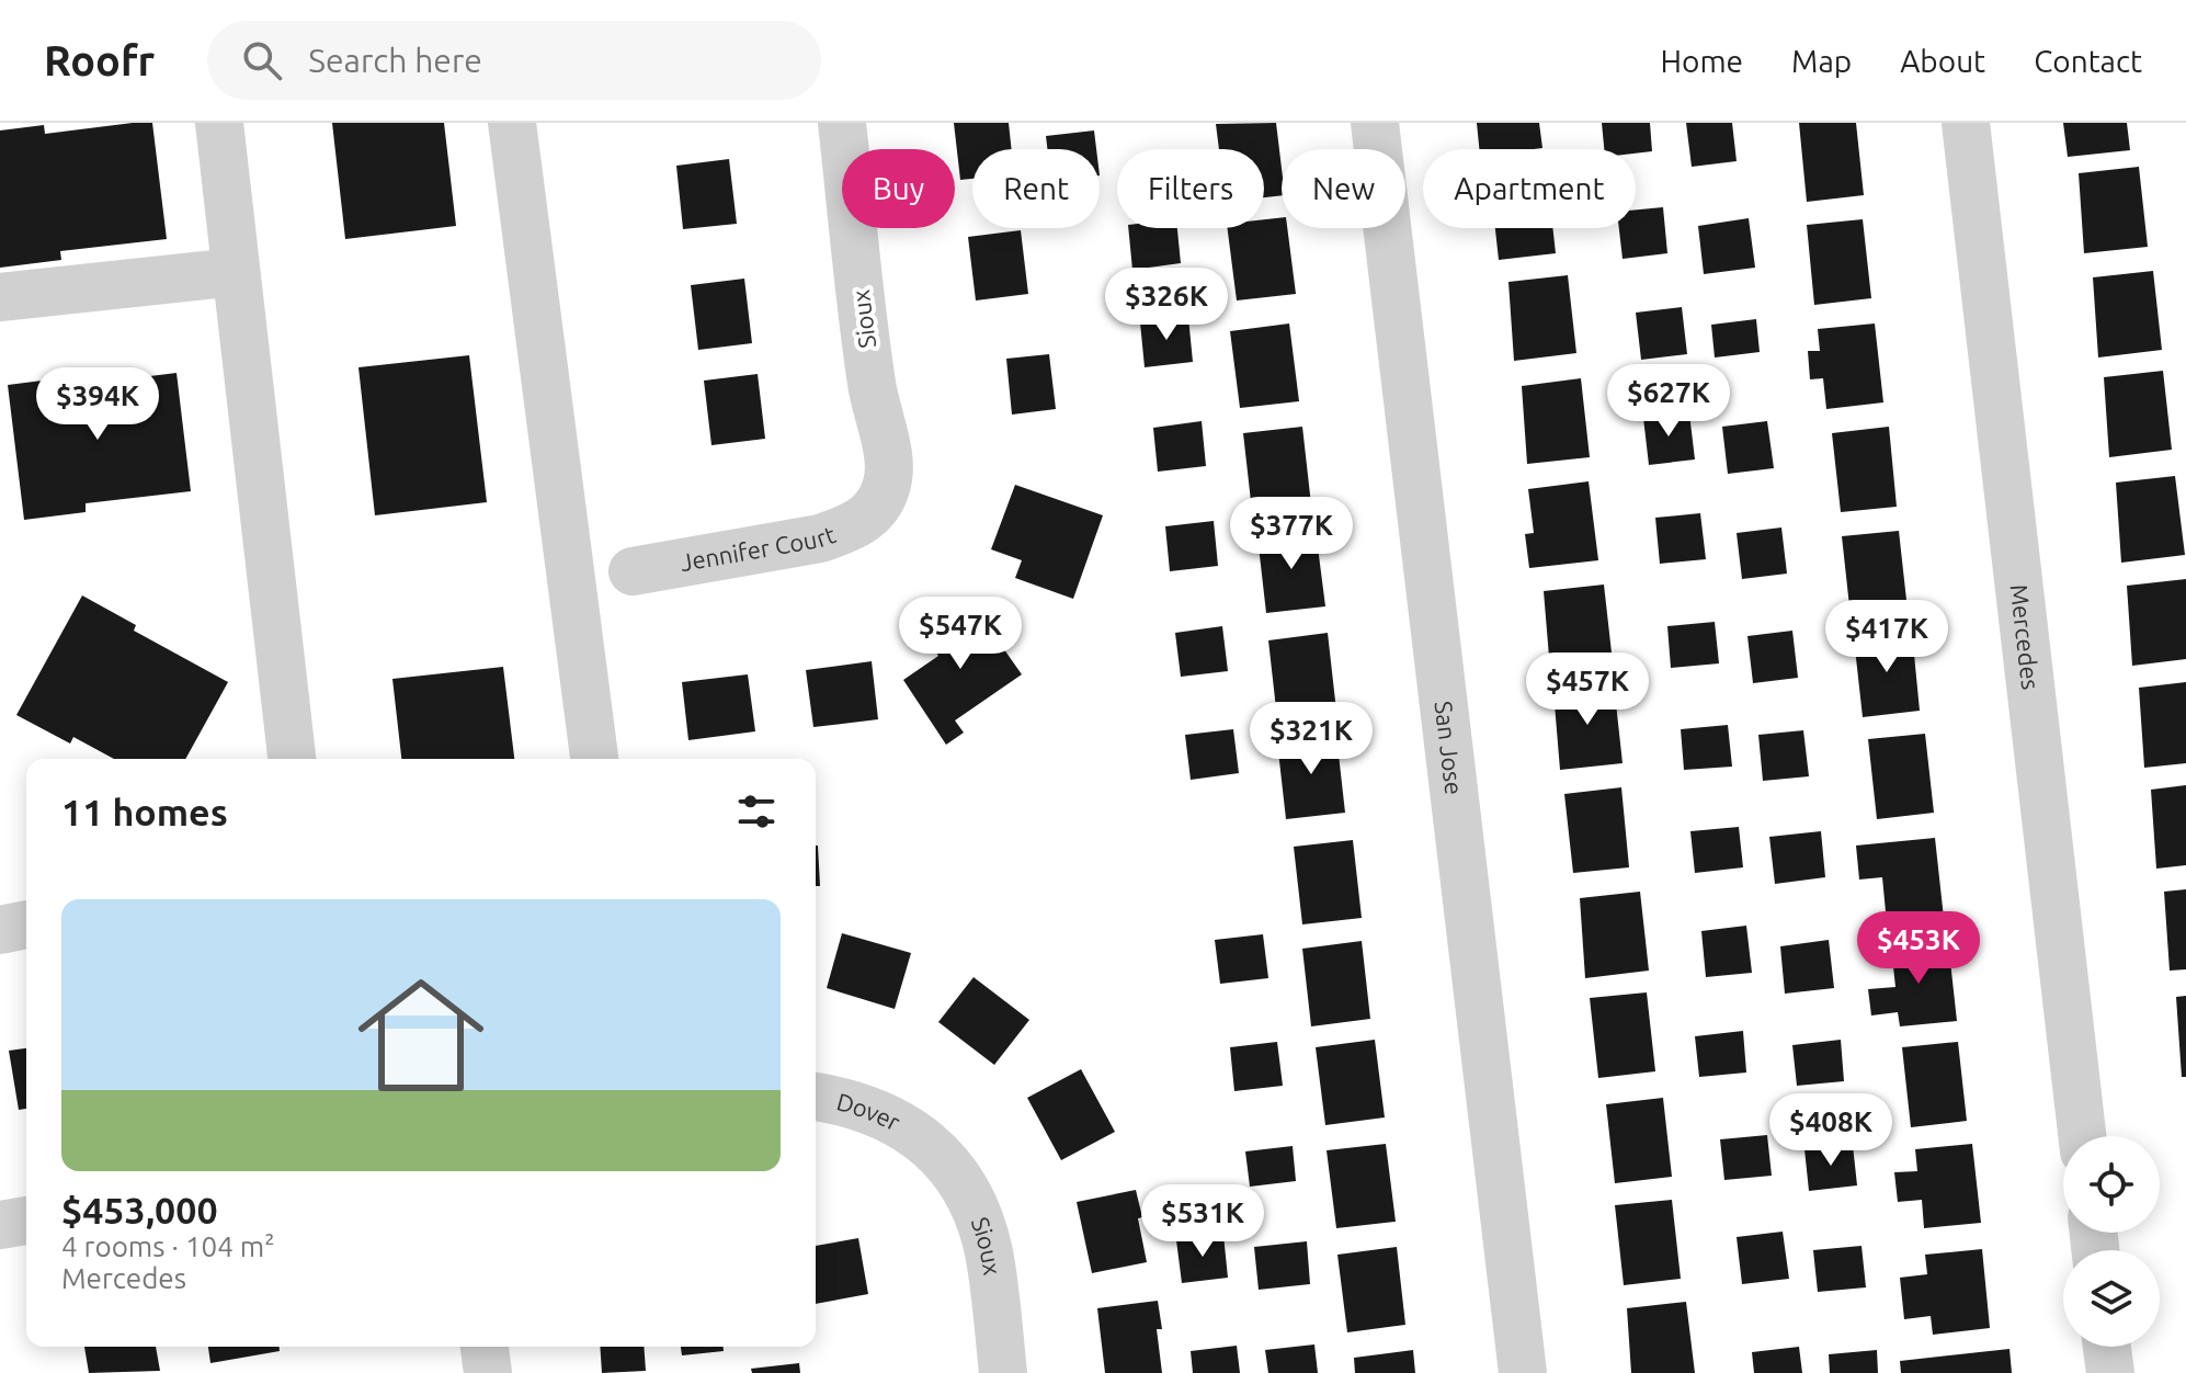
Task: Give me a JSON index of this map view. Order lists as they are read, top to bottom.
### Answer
{
  "streets": {
    "street": [
      "Sioux",
      "Jennifer Court",
      "Mercedes",
      "San Jose",
      "Dover"
    ]
  },
  "crossings": [
    ["Sioux", "Jennifer Court"],
    ["Sioux", "Dover"]
  ],
  "page": {
    "header": "Roofr",
    "search": "Search here",
    "nav": [
      "Home",
      "Map",
      "About",
      "Contact"
    ],
    "chip": [
      "Buy",
      "Rent",
      "Filters",
      "New",
      "Apartment"
    ],
    "price": [
      "$326K",
      "$627K",
      "$394K",
      "$377K",
      "$547K",
      "$417K",
      "$457K",
      "$321K",
      "$453K",
      "$408K",
      "$531K"
    ],
    "heading": "11 homes",
    "list": [
      {
        "name": "$453,000",
        "note": "4 rooms · 104 m² · Mercedes"
      }
    ]
  }
}
